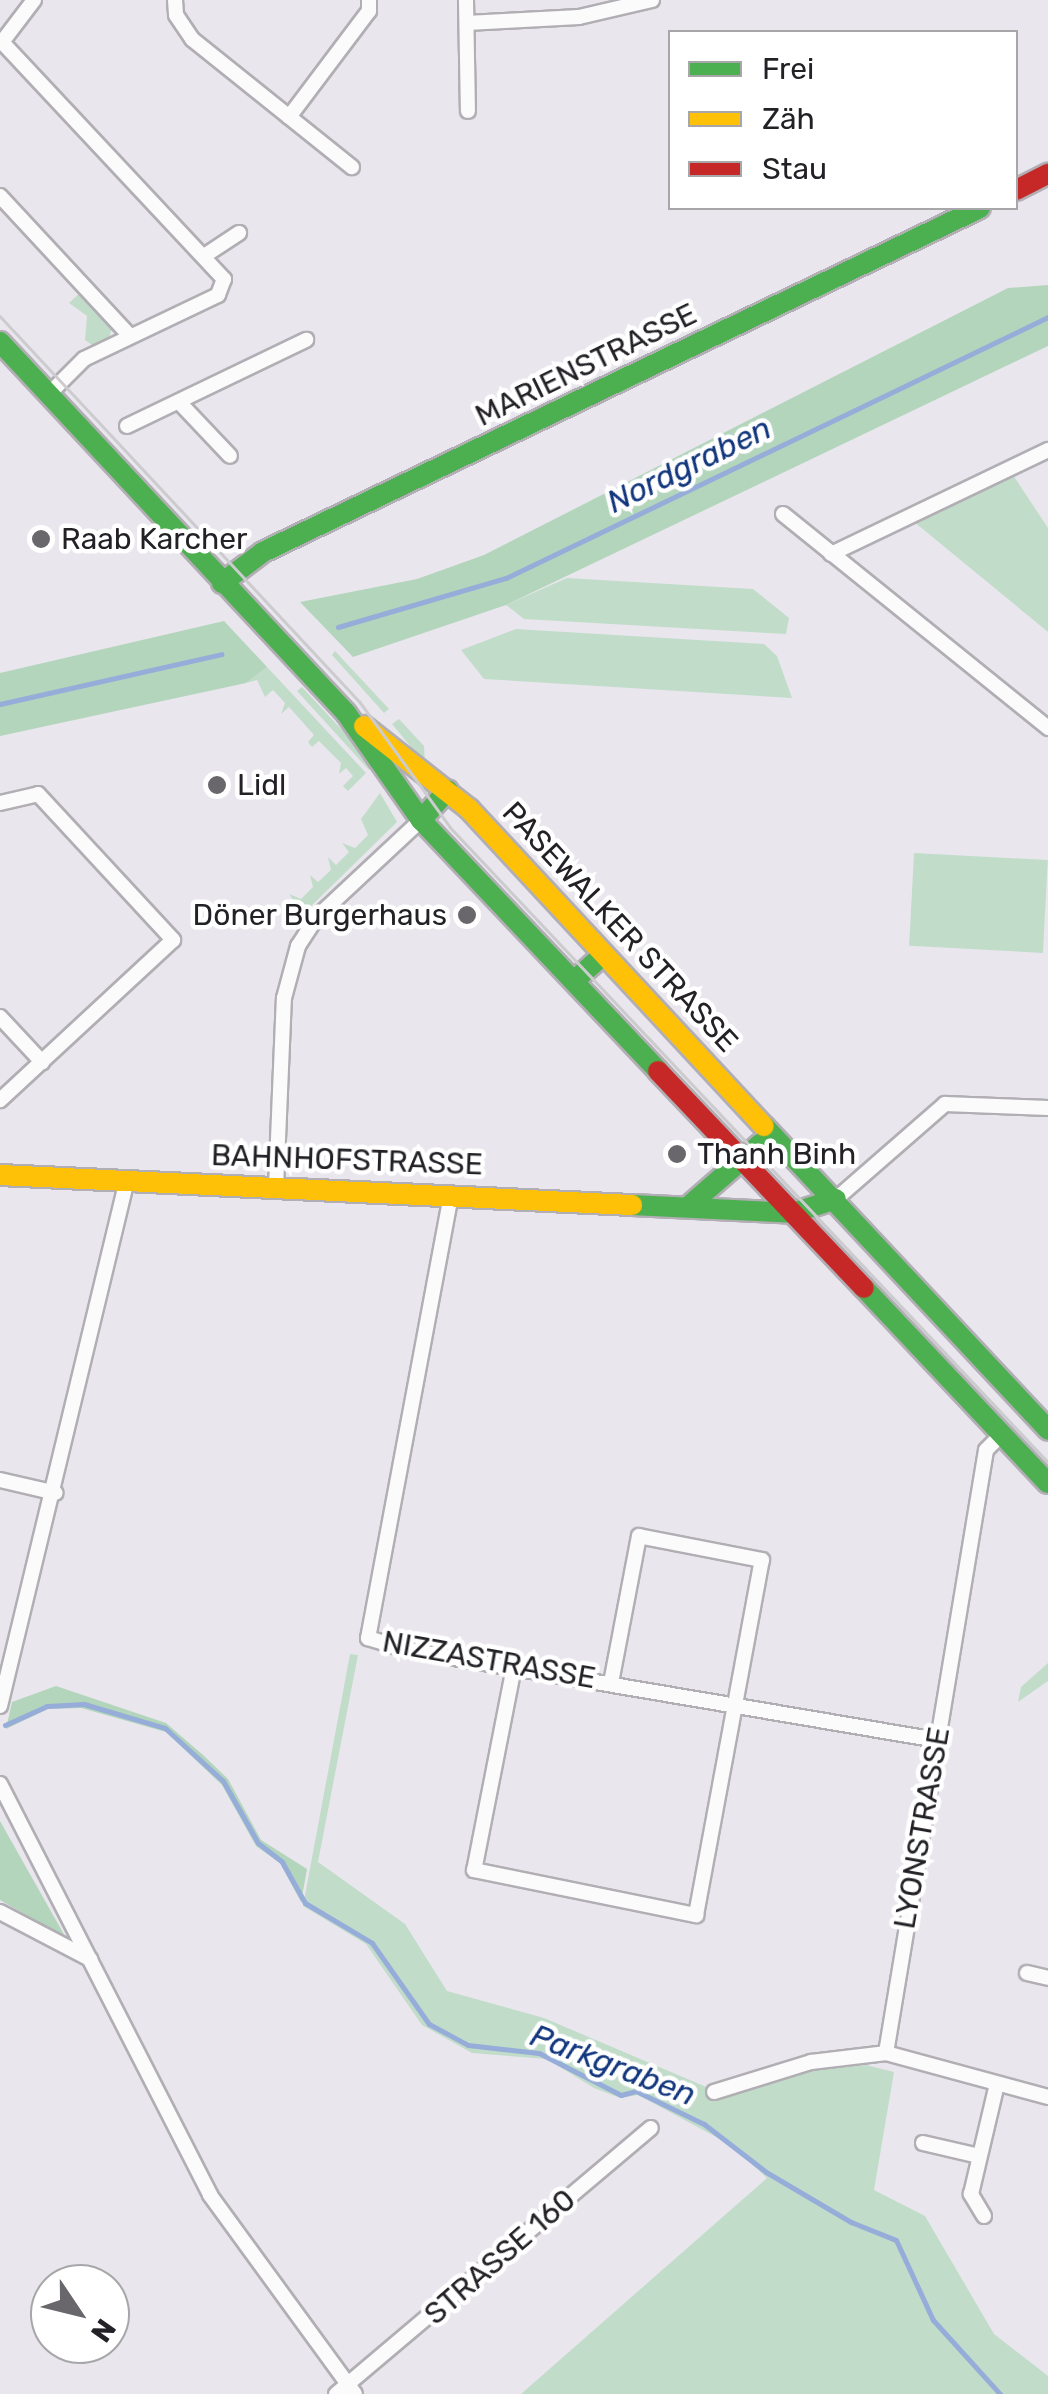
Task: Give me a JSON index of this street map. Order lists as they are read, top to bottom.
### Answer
{
  "streets": {
    "main road": ["MARIENSTRASSE", "PASEWALKER STRASSE", "BAHNHOFSTRASSE"],
    "street": ["NIZZASTRASSE", "LYONSTRASSE", "STRASSE 160"]
  },
  "crossings": [
    ["MARIENSTRASSE", "PASEWALKER STRASSE"],
    ["PASEWALKER STRASSE", "BAHNHOFSTRASSE"],
    ["PASEWALKER STRASSE", "LYONSTRASSE"],
    ["BAHNHOFSTRASSE", "NIZZASTRASSE"],
    ["NIZZASTRASSE", "LYONSTRASSE"]
  ],
  "water": ["Nordgraben", "Parkgraben"],
  "places": [
    "Raab Karcher",
    "Lidl",
    "Döner Burgerhaus",
    "Thanh Binh"
  ],
  "legend": ["Frei", "Zäh", "Stau"],
  "north": "bottom right"
}
